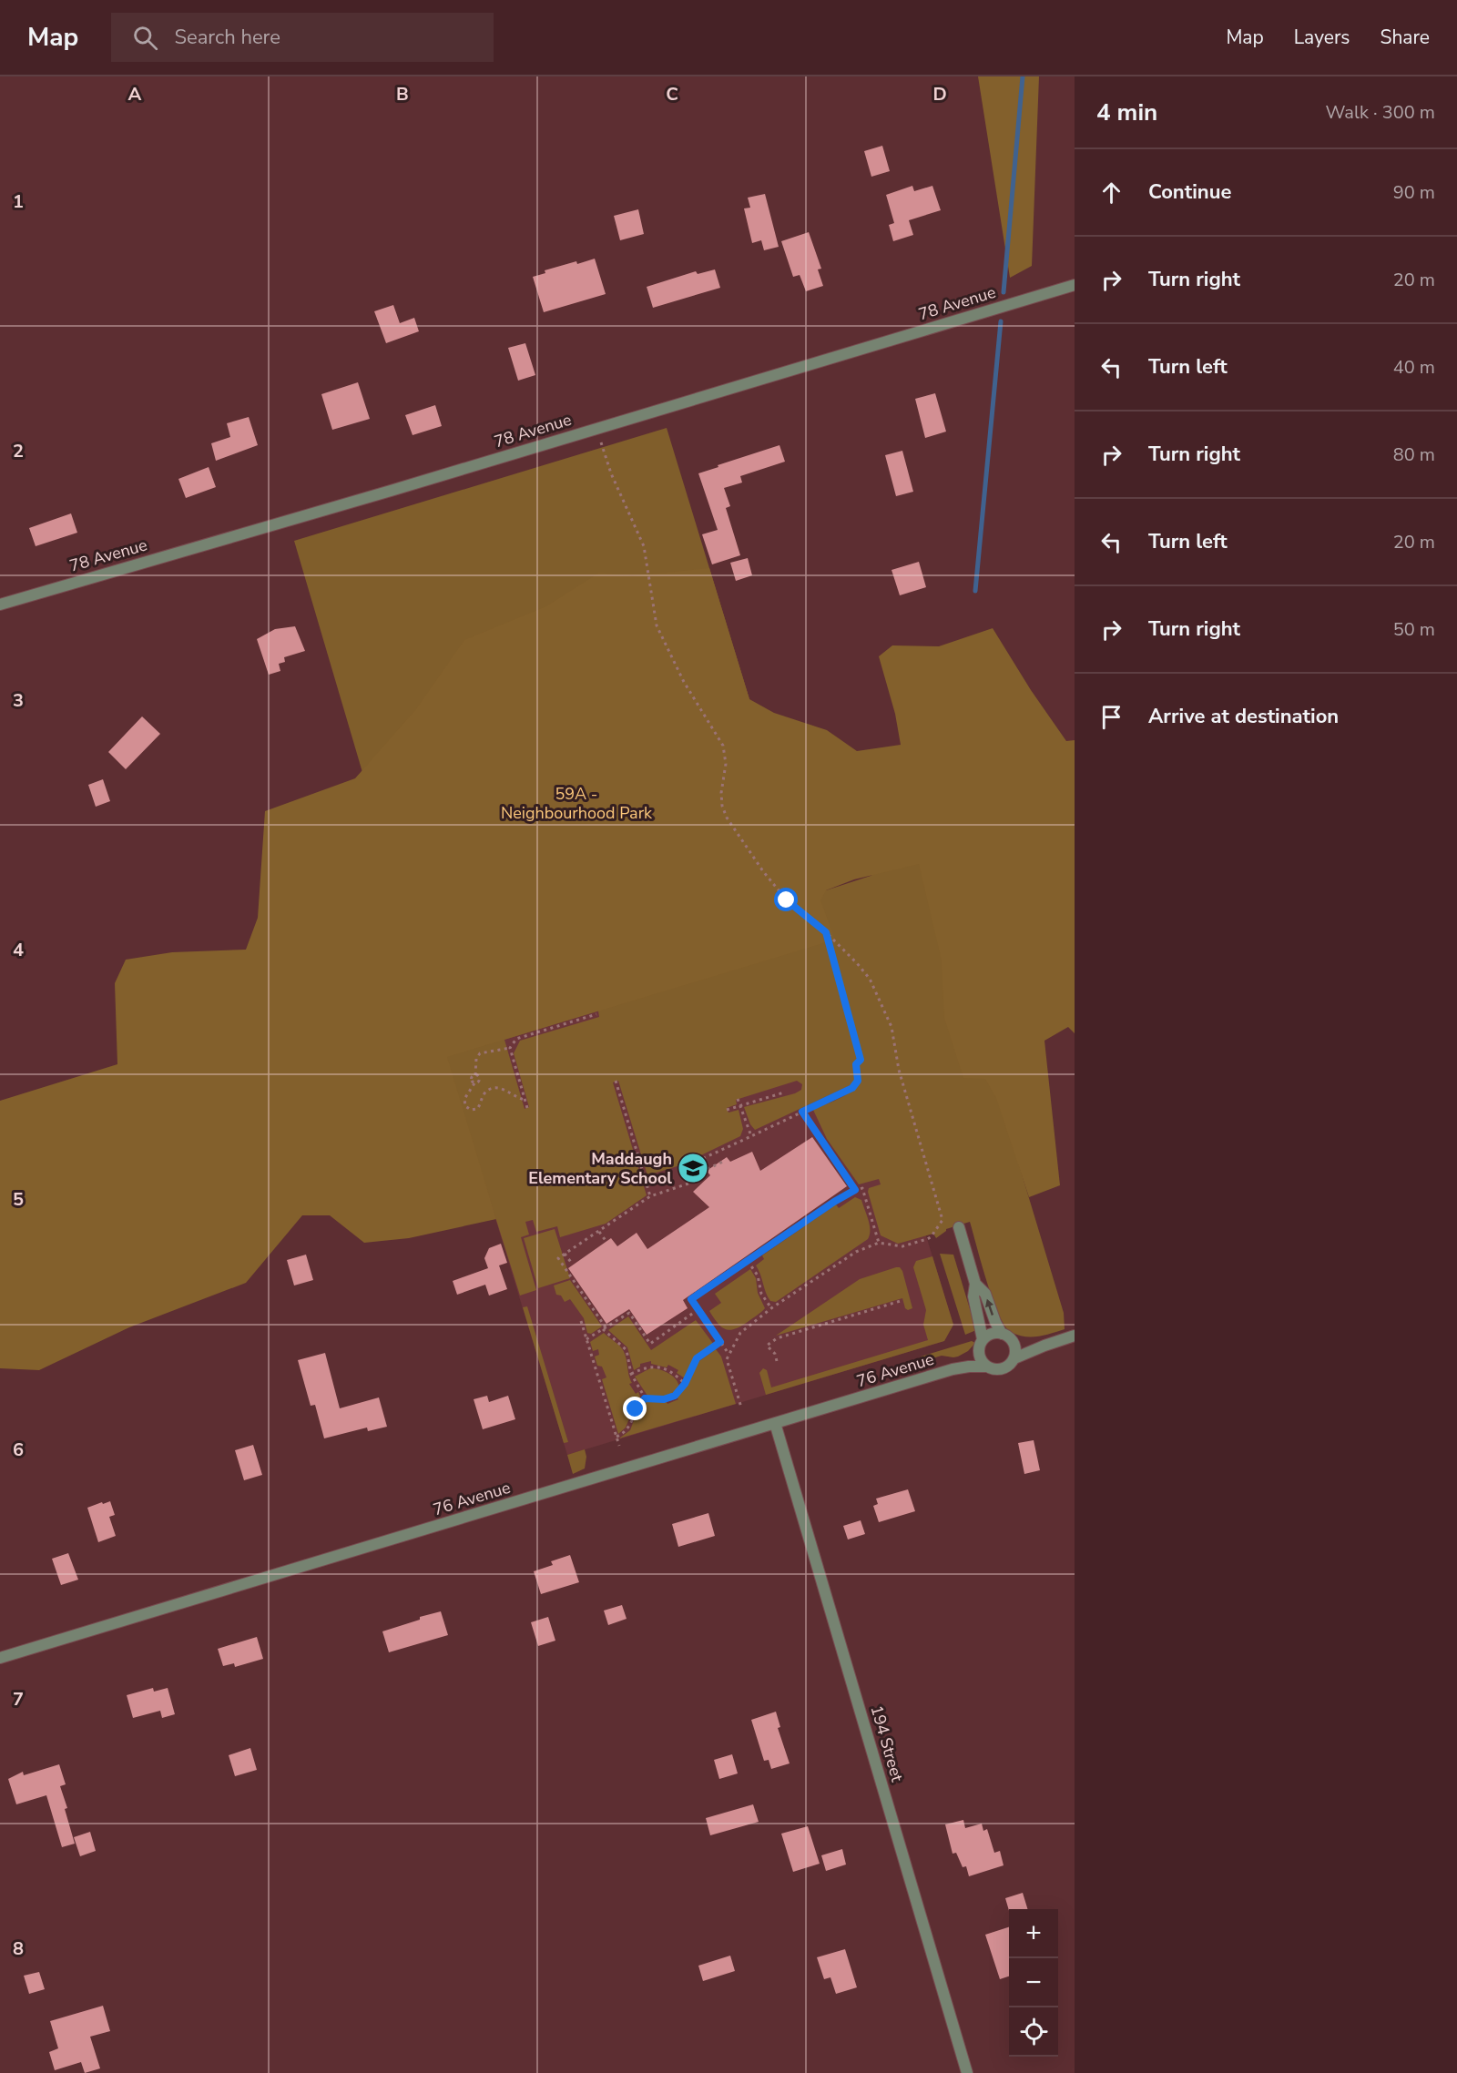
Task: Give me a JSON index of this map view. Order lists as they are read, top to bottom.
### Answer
{
  "streets": {
    "street": ["78 Avenue", "76 Avenue", "194 Street"]
  },
  "crossings": [
    ["76 Avenue", "194 Street"]
  ],
  "parks": ["59A - Neighbourhood Park"],
  "places": {
    "school or university": ["Maddaugh Elementary School"]
  },
  "page": {
    "header": "Map",
    "search": "Search here",
    "nav": ["Map", "Layers", "Share"],
    "heading": ["4 min", "Walk · 300 m"],
    "list": [
      ["Continue", "90 m"],
      ["Turn right", "20 m"],
      ["Turn left", "40 m"],
      ["Turn right", "80 m"],
      ["Turn left", "20 m"],
      ["Turn right", "50 m"],
      "Arrive at destination"
    ],
    "map_buttons": ["+", "−"]
  },
  "grid": {
    "columns": [
      "A",
      "B",
      "C",
      "D"
    ],
    "rows": [
      "1",
      "2",
      "3",
      "4",
      "5",
      "6",
      "7",
      "8"
    ]
  }
}
